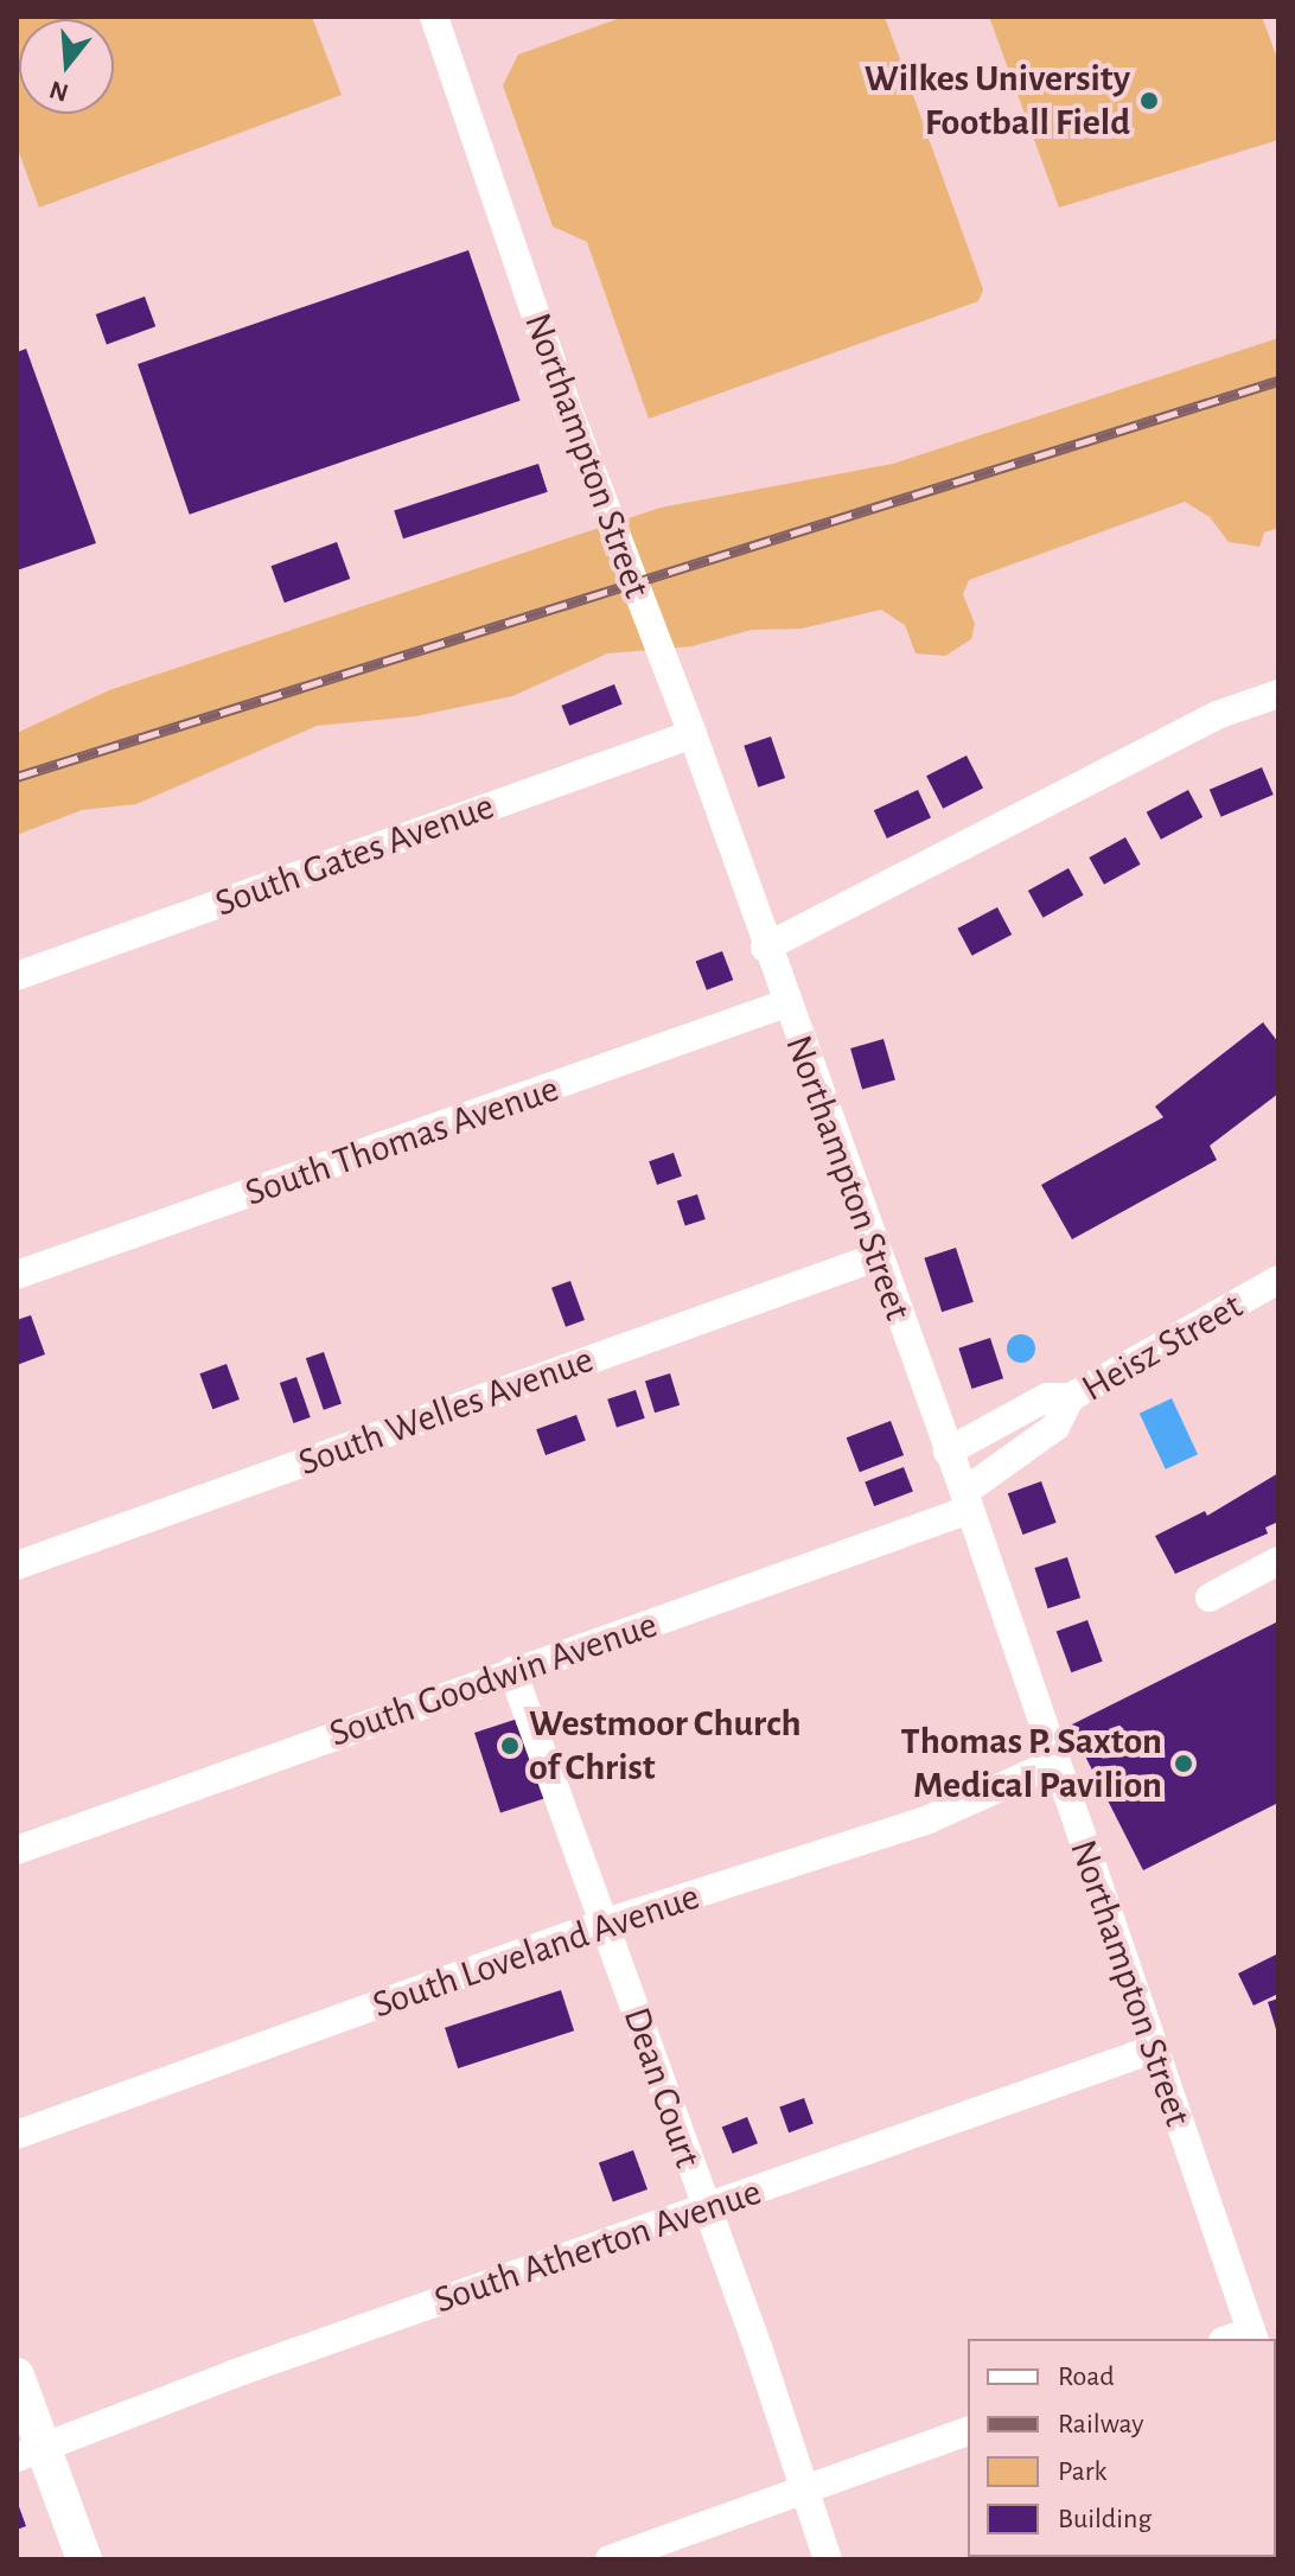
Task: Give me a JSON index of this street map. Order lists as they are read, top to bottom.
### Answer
{
  "streets": {
    "street": [
      "Northampton Street",
      "South Gates Avenue",
      "South Thomas Avenue",
      "Heisz Street",
      "South Welles Avenue",
      "South Goodwin Avenue",
      "South Loveland Avenue",
      "Dean Court",
      "South Atherton Avenue"
    ]
  },
  "crossings": [
    ["Northampton Street", "South Gates Avenue"],
    ["Northampton Street", "South Thomas Avenue"],
    ["Northampton Street", "Heisz Street"],
    ["Northampton Street", "South Welles Avenue"],
    ["Northampton Street", "South Goodwin Avenue"],
    ["Northampton Street", "South Loveland Avenue"],
    ["Northampton Street", "South Atherton Avenue"],
    ["Heisz Street", "South Goodwin Avenue"],
    ["South Goodwin Avenue", "Dean Court"],
    ["South Loveland Avenue", "Dean Court"],
    ["Dean Court", "South Atherton Avenue"]
  ],
  "places": ["Wilkes University Football Field", "Westmoor Church of Christ", "Thomas P. Saxton Medical Pavilion"],
  "legend": [
    "Road",
    "Railway",
    "Park",
    "Building"
  ],
  "north": "bottom"
}
